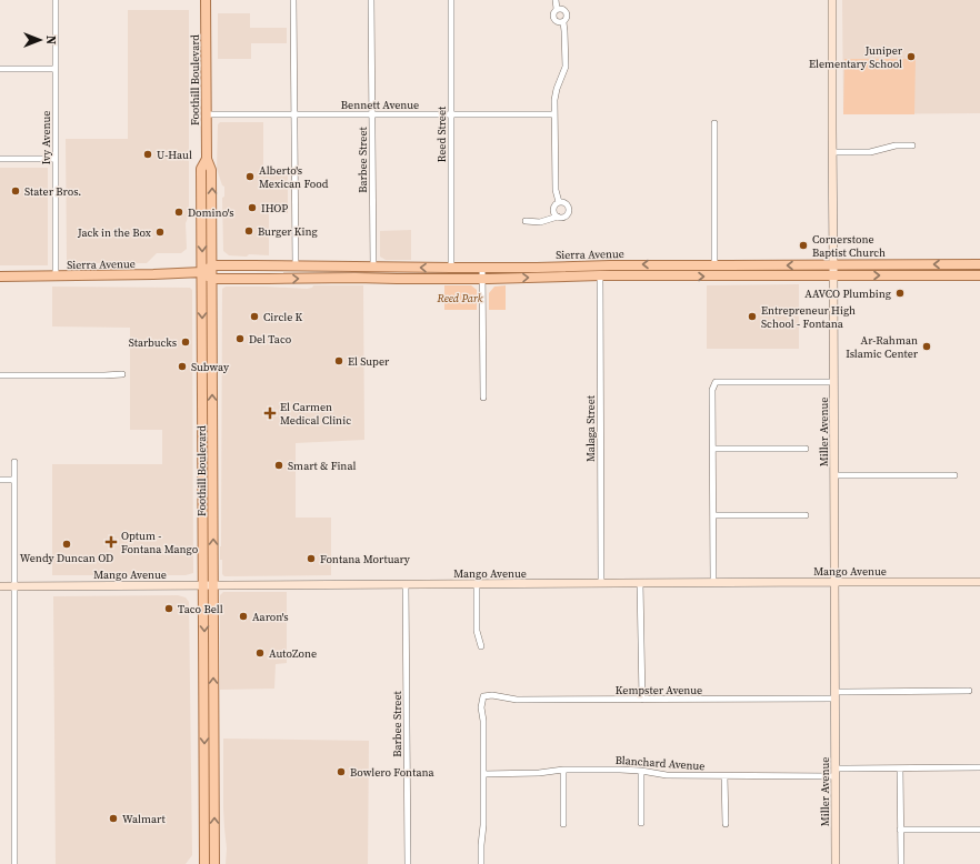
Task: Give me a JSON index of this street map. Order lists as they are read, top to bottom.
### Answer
{
  "streets": {
    "main road": ["Foothill Boulevard", "Sierra Avenue"],
    "street": [
      "Bennett Avenue",
      "Reed Street",
      "Ivy Avenue",
      "Barbee Street",
      "Malaga Street",
      "Miller Avenue",
      "Mango Avenue",
      "Kempster Avenue",
      "Blanchard Avenue"
    ]
  },
  "crossings": [
    ["Foothill Boulevard", "Bennett Avenue"],
    ["Foothill Boulevard", "Sierra Avenue"],
    ["Foothill Boulevard", "Mango Avenue"],
    ["Bennett Avenue", "Reed Street"],
    ["Bennett Avenue", "Barbee Street"],
    ["Reed Street", "Sierra Avenue"],
    ["Ivy Avenue", "Sierra Avenue"],
    ["Barbee Street", "Sierra Avenue"],
    ["Barbee Street", "Mango Avenue"],
    ["Sierra Avenue", "Malaga Street"],
    ["Sierra Avenue", "Miller Avenue"],
    ["Malaga Street", "Mango Avenue"],
    ["Miller Avenue", "Mango Avenue"],
    ["Miller Avenue", "Kempster Avenue"],
    ["Miller Avenue", "Blanchard Avenue"],
    ["Kempster Avenue", "Blanchard Avenue"]
  ],
  "parks": ["Reed Park"],
  "places": {
    "other": [
      "Juniper Elementary School",
      "U-Haul",
      "Alberto's Mexican Food",
      "Stater Bros.",
      "IHOP",
      "Domino's",
      "Burger King",
      "Jack in the Box",
      "Cornerstone Baptist Church",
      "AAVCO Plumbing",
      "Circle K",
      "Entrepreneur High School - Fontana",
      "Del Taco",
      "Starbucks",
      "Ar-Rahman Islamic Center",
      "El Super",
      "Subway",
      "Smart & Final",
      "Wendy Duncan OD",
      "Fontana Mortuary",
      "Taco Bell",
      "Aaron's",
      "AutoZone",
      "Bowlero Fontana",
      "Walmart"
    ],
    "health": ["El Carmen Medical Clinic", "Optum - Fontana Mango"]
  },
  "north": "right"
}
